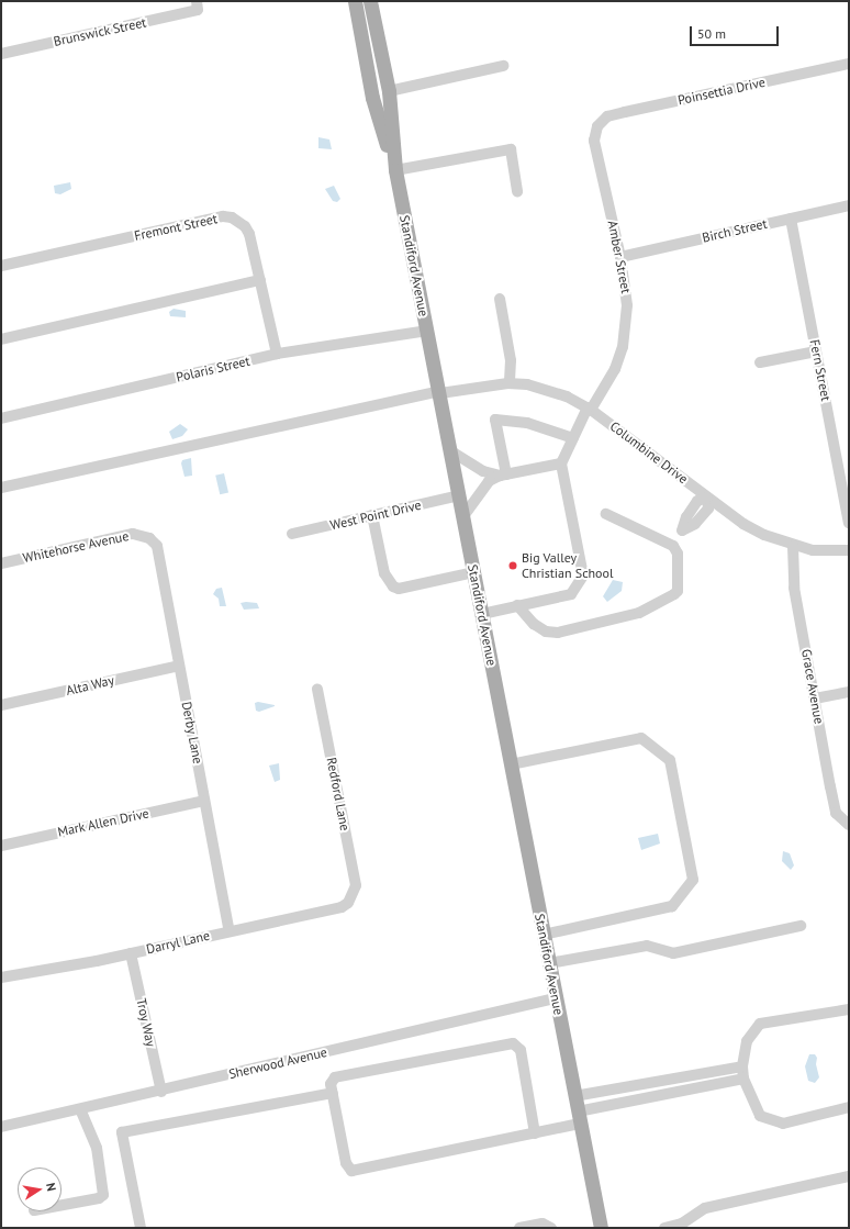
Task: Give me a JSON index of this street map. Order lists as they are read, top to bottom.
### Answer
{
  "streets": {
    "main road": ["Standiford Avenue"],
    "street": [
      "Brunswick Street",
      "Poinsettia Drive",
      "Fremont Street",
      "Birch Street",
      "Amber Street",
      "Polaris Street",
      "Fern Street",
      "Columbine Drive",
      "West Point Drive",
      "Whitehorse Avenue",
      "Alta Way",
      "Grace Avenue",
      "Derby Lane",
      "Redford Lane",
      "Mark Allen Drive",
      "Darryl Lane",
      "Troy Way",
      "Sherwood Avenue"
    ]
  },
  "crossings": [
    ["Poinsettia Drive", "Amber Street"],
    ["Fremont Street", "Polaris Street"],
    ["Birch Street", "Amber Street"],
    ["Birch Street", "Fern Street"],
    ["Amber Street", "Columbine Drive"],
    ["Standiford Avenue", "Polaris Street"],
    ["Standiford Avenue", "Columbine Drive"],
    ["Standiford Avenue", "West Point Drive"],
    ["Standiford Avenue", "Sherwood Avenue"],
    ["Columbine Drive", "Grace Avenue"],
    ["Whitehorse Avenue", "Derby Lane"],
    ["Alta Way", "Derby Lane"],
    ["Derby Lane", "Mark Allen Drive"],
    ["Derby Lane", "Darryl Lane"],
    ["Redford Lane", "Darryl Lane"],
    ["Darryl Lane", "Troy Way"],
    ["Troy Way", "Sherwood Avenue"]
  ],
  "places": ["Big Valley Christian School"],
  "scale_bar": "50 m",
  "north": "right"
}
